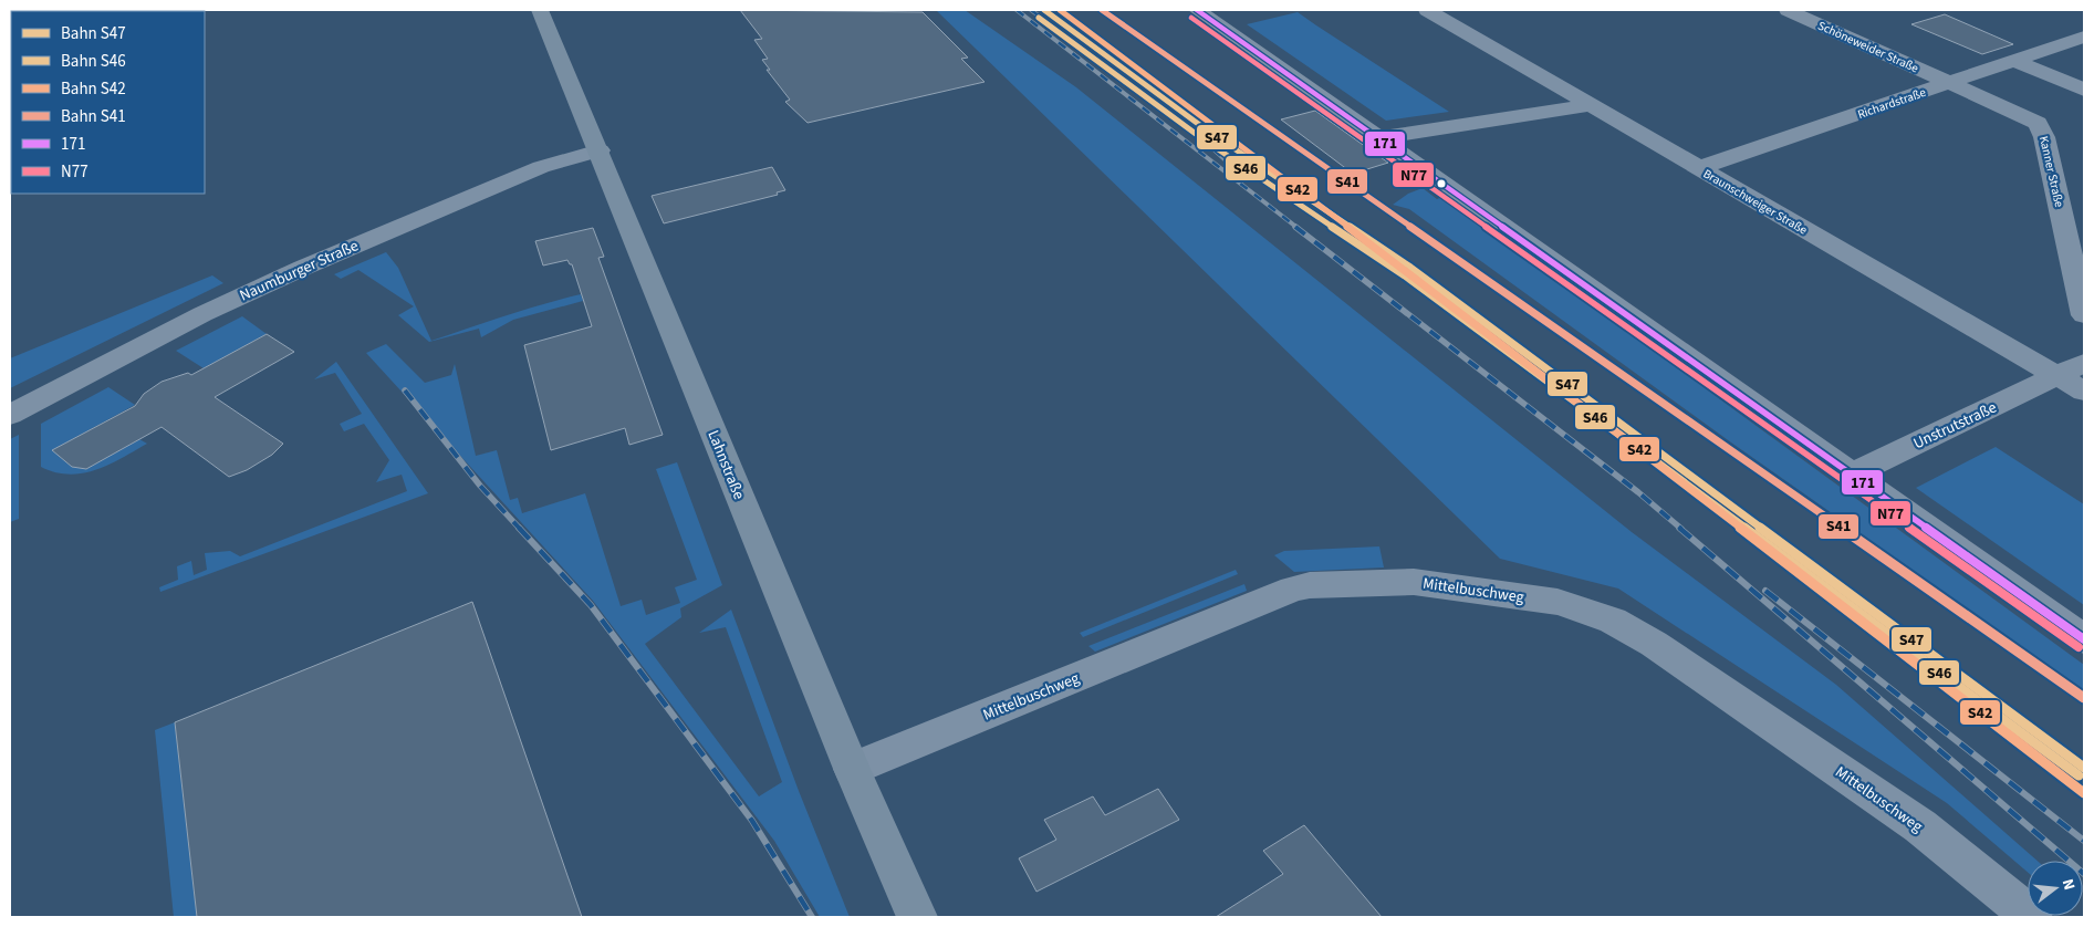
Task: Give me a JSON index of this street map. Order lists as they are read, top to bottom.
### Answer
{
  "streets": {
    "street": [
      "Schöneweider Straße",
      "Richardstraße",
      "Kanner Straße",
      "Braunschweiger Straße",
      "Naumburger Straße",
      "Unstrutstraße",
      "Lahnstraße",
      "Mittelbuschweg"
    ]
  },
  "crossings": [
    ["Schöneweider Straße", "Richardstraße"],
    ["Schöneweider Straße", "Kanner Straße"],
    ["Richardstraße", "Kanner Straße"],
    ["Richardstraße", "Braunschweiger Straße"],
    ["Braunschweiger Straße", "Unstrutstraße"],
    ["Naumburger Straße", "Lahnstraße"],
    ["Lahnstraße", "Mittelbuschweg"]
  ],
  "lines": [
    "rail line S47",
    "rail line S42",
    "rail line S41",
    "transit line 171",
    "rail line S46",
    "transit line N77"
  ],
  "legend": [
    "Bahn S47",
    "Bahn S46",
    "Bahn S42",
    "Bahn S41",
    "171",
    "N77"
  ],
  "north": "right"
}
